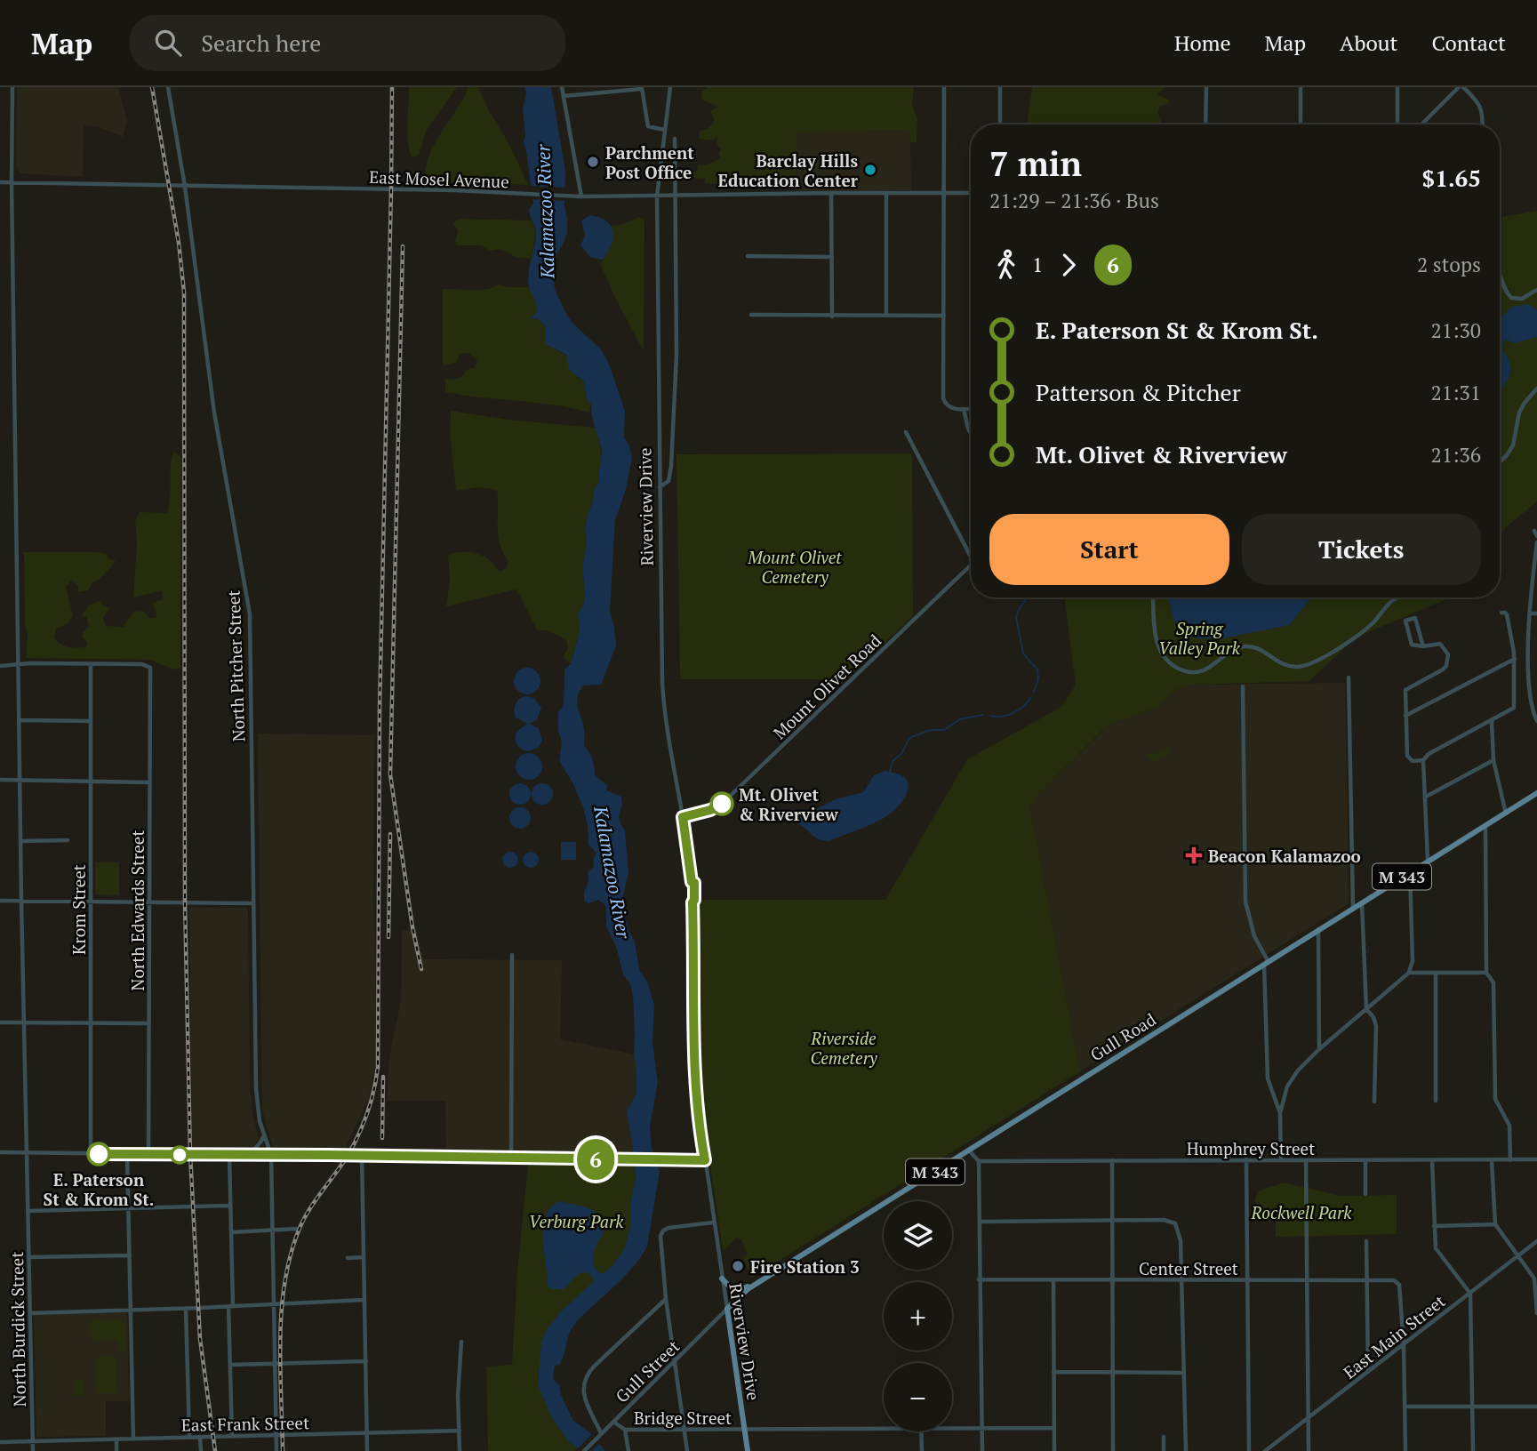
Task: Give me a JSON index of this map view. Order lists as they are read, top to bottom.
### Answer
{
  "streets": {
    "main road": ["Riverview Drive", "M 343", "Gull Road"],
    "street": [
      "East Mosel Avenue",
      "North Pitcher Street",
      "Mount Olivet Road",
      "Krom Street",
      "North Edwards Street",
      "Humphrey Street",
      "Center Street",
      "North Burdick Street",
      "East Main Street",
      "Gull Street",
      "Bridge Street",
      "East Frank Street"
    ]
  },
  "crossings": [
    ["East Mosel Avenue", "Riverview Drive"],
    ["East Mosel Avenue", "North Pitcher Street"],
    ["East Mosel Avenue", "North Burdick Street"],
    ["Riverview Drive", "Mount Olivet Road"],
    ["Riverview Drive", "Gull Road"],
    ["Riverview Drive", "Gull Street"],
    ["Riverview Drive", "Bridge Street"],
    ["North Pitcher Street", "East Frank Street"],
    ["Krom Street", "North Edwards Street"],
    ["Gull Road", "Gull Street"],
    ["Center Street", "East Main Street"],
    ["North Burdick Street", "East Frank Street"],
    ["Gull Street", "Bridge Street"]
  ],
  "water": ["Kalamazoo River"],
  "parks": [
    "Mount Olivet Cemetery",
    "Spring Valley Park",
    "Riverside Cemetery",
    "Rockwell Park",
    "Verburg Park"
  ],
  "places": {
    "other": [
      "Parchment Post Office",
      "Barclay Hills Education Center",
      "Mt. Olivet & Riverview",
      "E. Paterson St & Krom St.",
      "Fire Station 3"
    ],
    "health": ["Beacon Kalamazoo"]
  },
  "lines": ["bus line 6"],
  "page": {
    "header": "Map",
    "search": "Search here",
    "nav": [
      "Home",
      "Map",
      "About",
      "Contact"
    ],
    "on_map": "6",
    "heading": ["7 min", "21:29 – 21:36 · Bus", "$1.65"],
    "legs": ["1", "6", "2 stops"],
    "list": [
      {
        "name": "E. Paterson St & Krom St.",
        "value": "21:30"
      },
      {
        "name": "Patterson & Pitcher",
        "value": "21:31"
      },
      {
        "name": "Mt. Olivet & Riverview",
        "value": "21:36"
      }
    ],
    "buttons": ["Start", "Tickets"],
    "map_buttons": ["+", "−"]
  }
}
